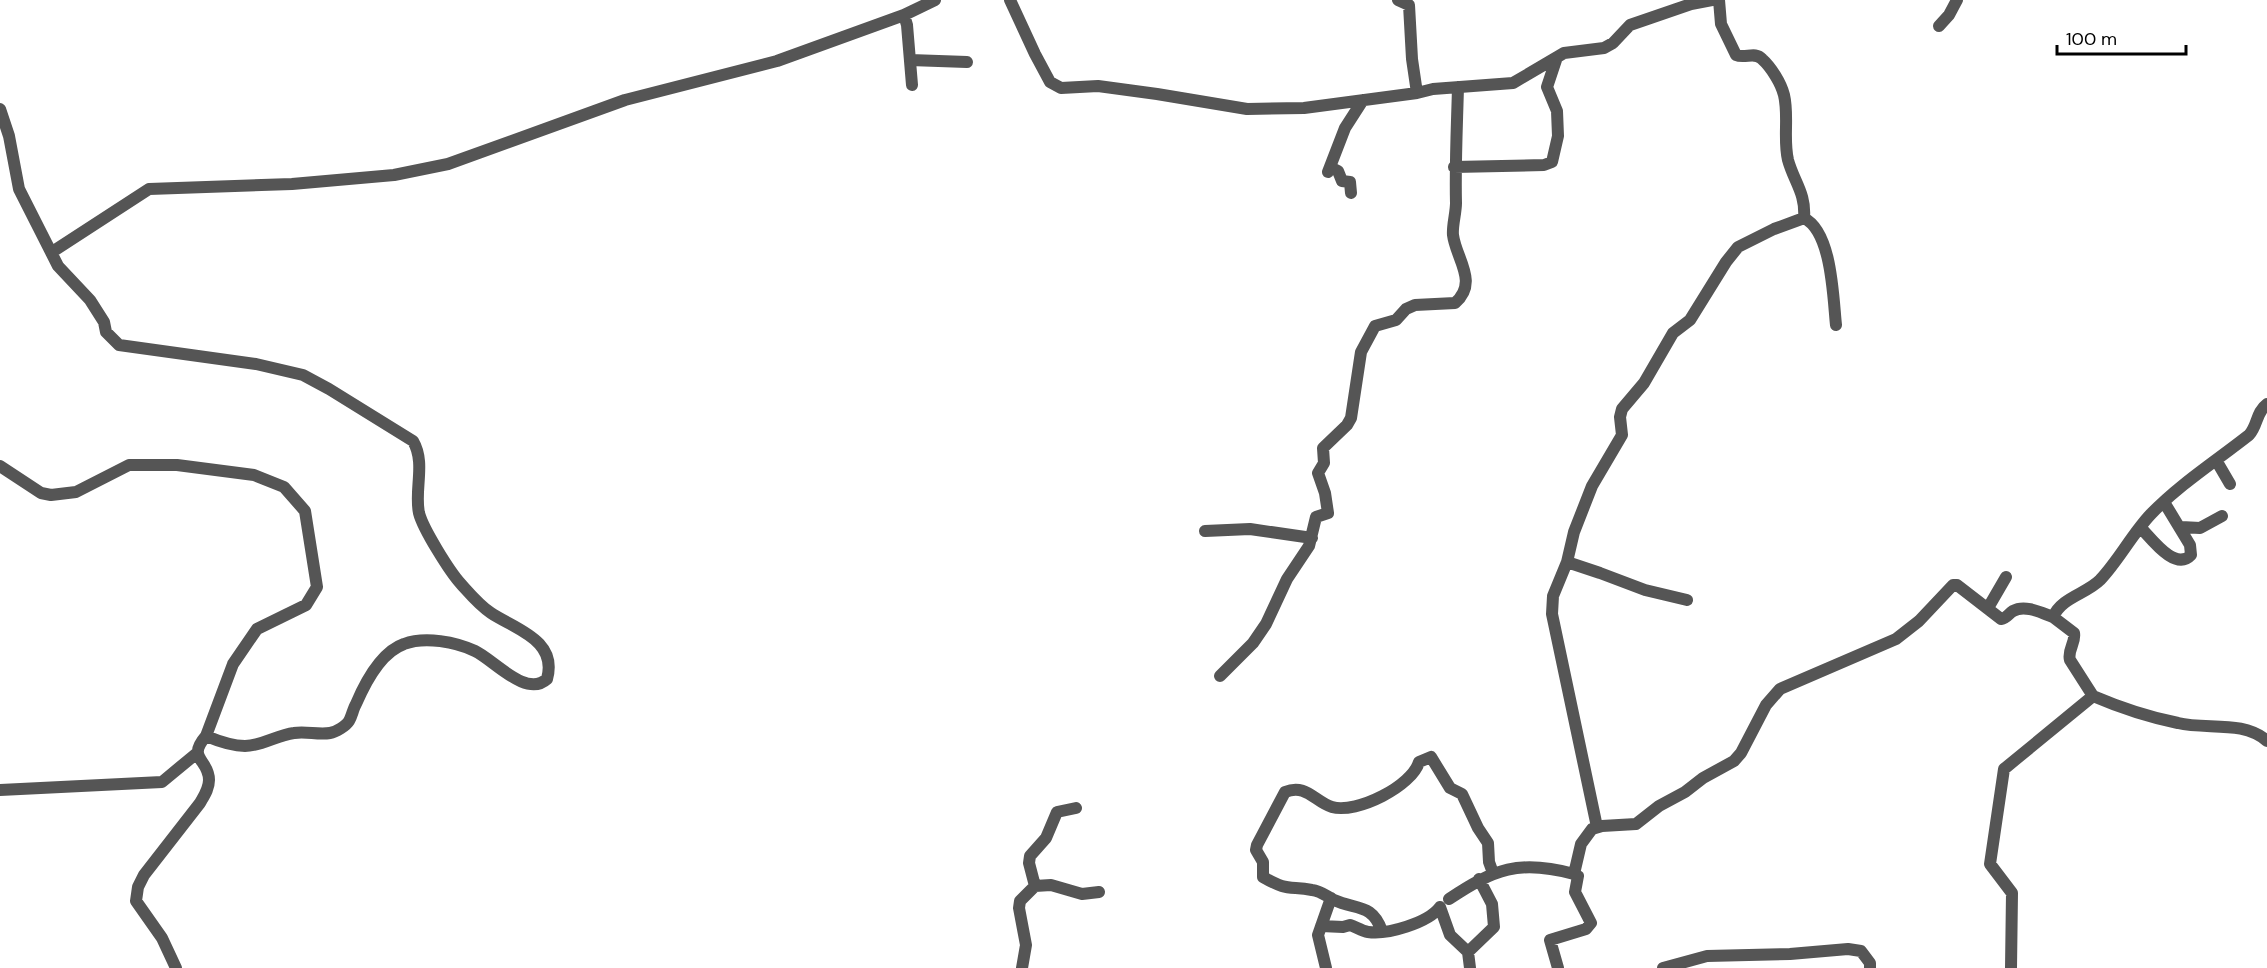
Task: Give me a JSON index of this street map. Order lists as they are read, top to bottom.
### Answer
{
  "scale_bar": "100 m"
}
